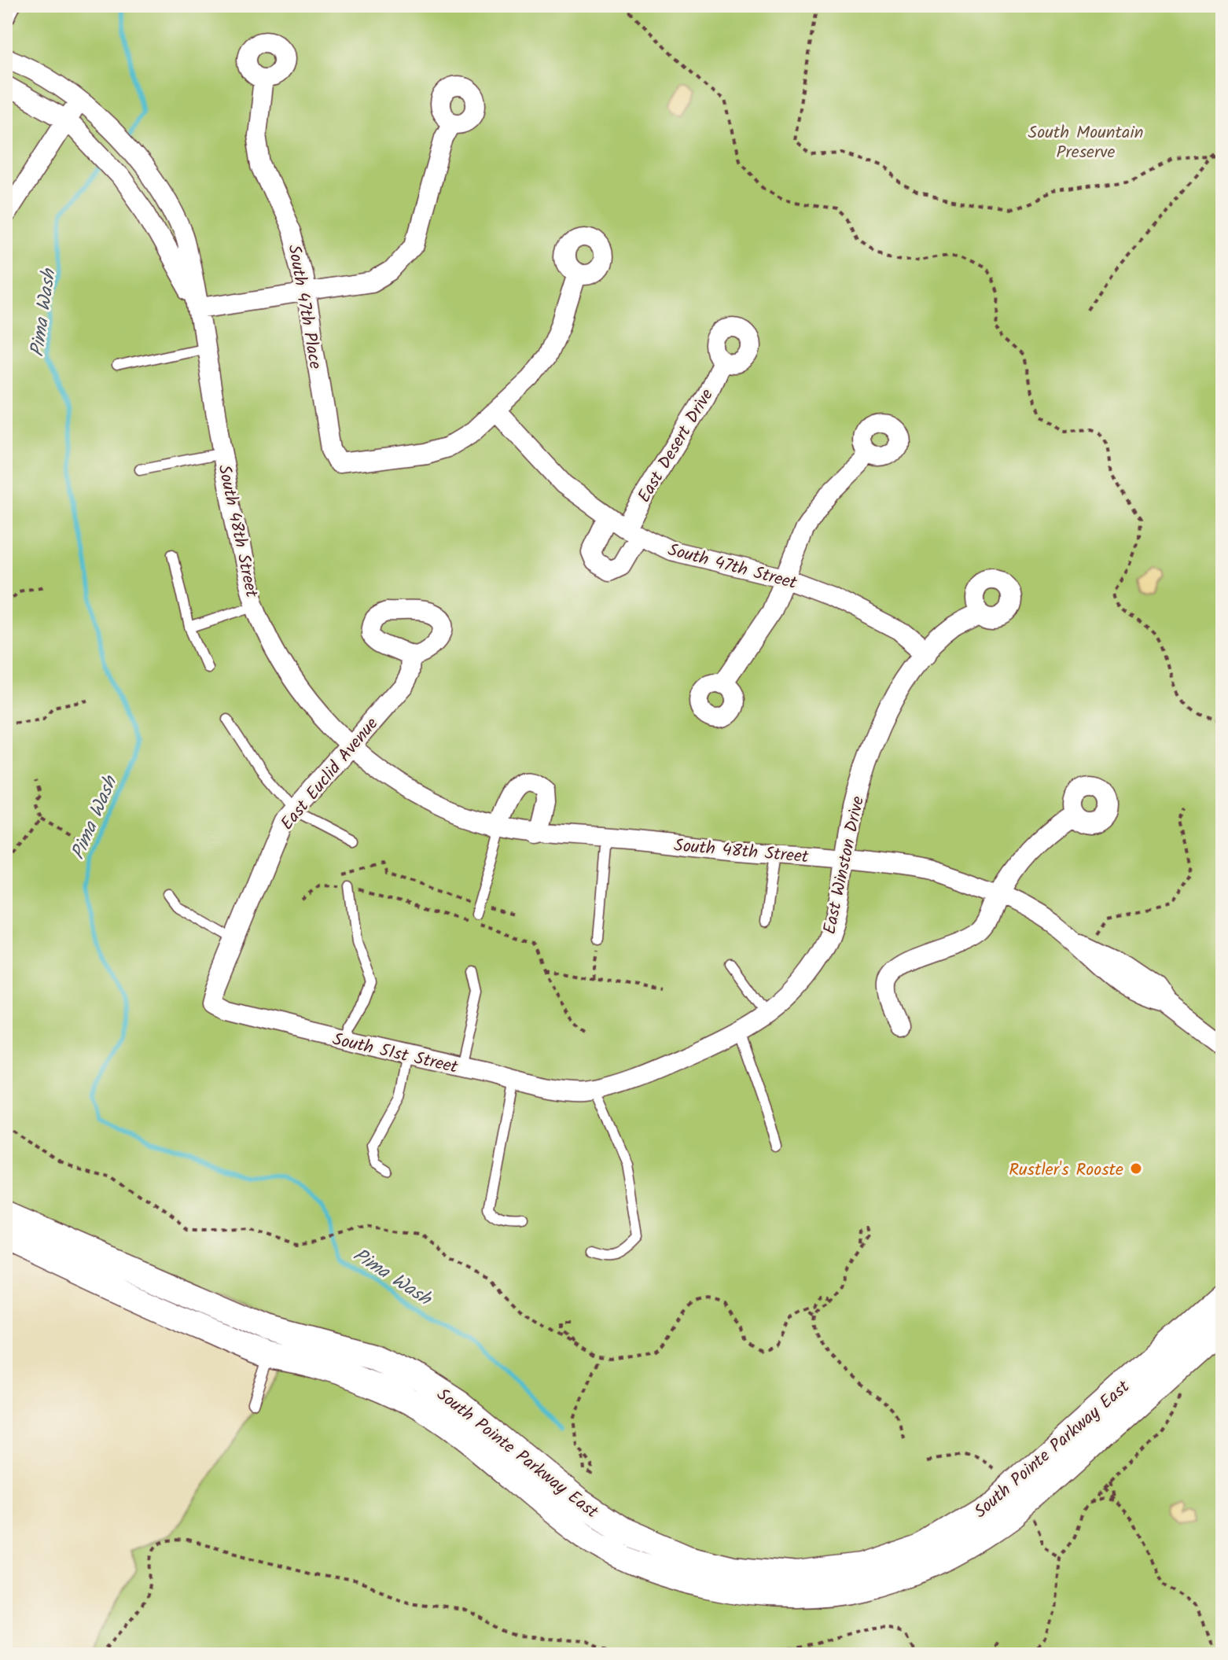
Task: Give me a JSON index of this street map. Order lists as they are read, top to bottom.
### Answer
{
  "streets": {
    "main road": ["South Pointe Parkway East"],
    "street": [
      "South 47th Place",
      "East Desert Drive",
      "South 48th Street",
      "South 47th Street",
      "East Euclid Avenue",
      "East Winston Drive",
      "South 51st Street"
    ]
  },
  "crossings": [
    ["South 47th Place", "South 47th Street"],
    ["East Desert Drive", "South 47th Street"],
    ["South 48th Street", "East Euclid Avenue"],
    ["South 48th Street", "East Winston Drive"],
    ["South 47th Street", "East Winston Drive"],
    ["East Euclid Avenue", "South 51st Street"],
    ["East Winston Drive", "South 51st Street"]
  ],
  "water": ["Pima Wash"],
  "parks": ["South Mountain Preserve"],
  "places": ["Rustler's Rooste"]
}
